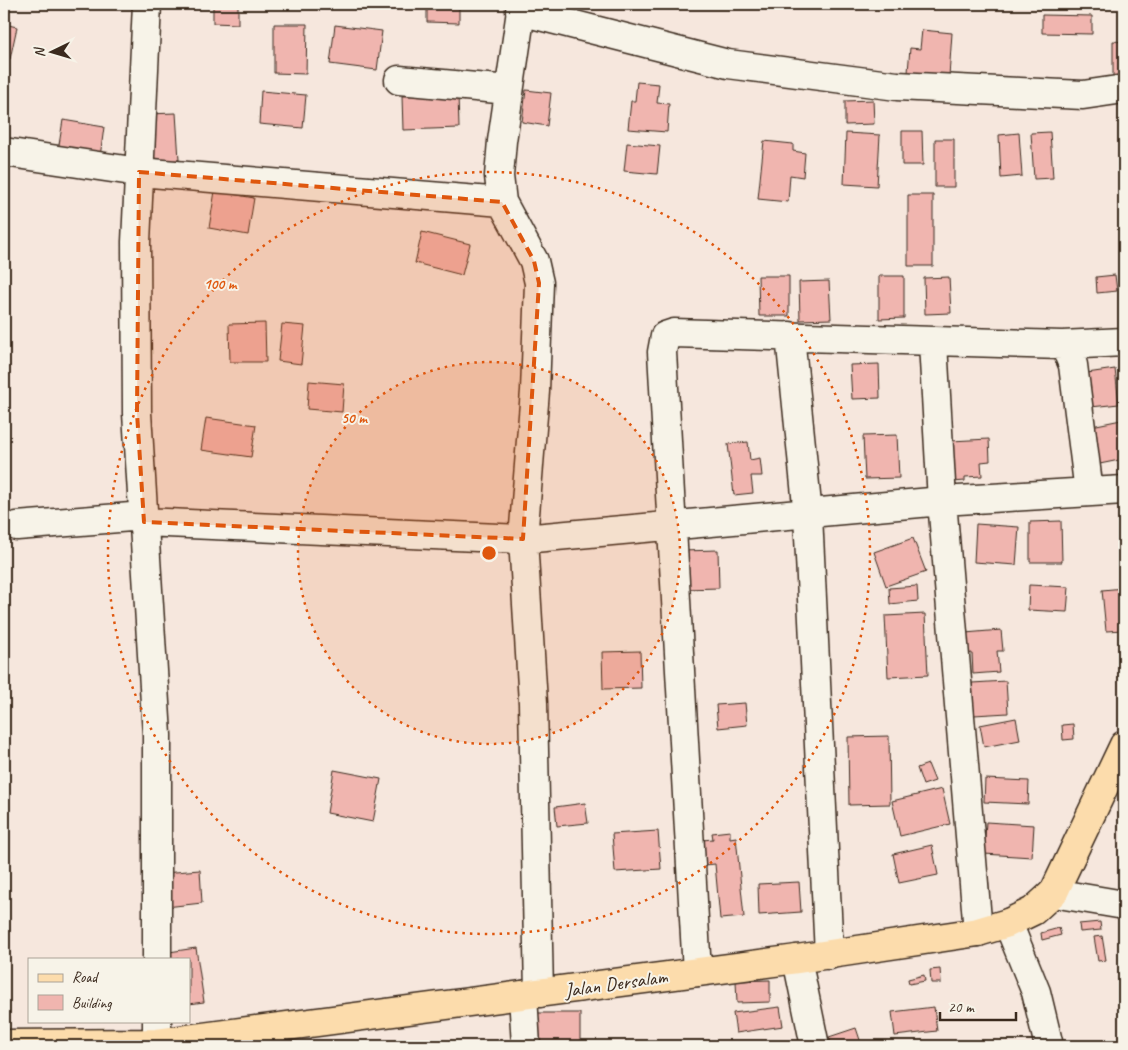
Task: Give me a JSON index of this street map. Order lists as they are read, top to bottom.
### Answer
{
  "streets": {
    "main road": ["Jalan Dersalam"]
  },
  "legend": ["Road", "Building"],
  "scale_bar": "20 m",
  "north": "left",
  "rings": ["100 m", "50 m"]
}
